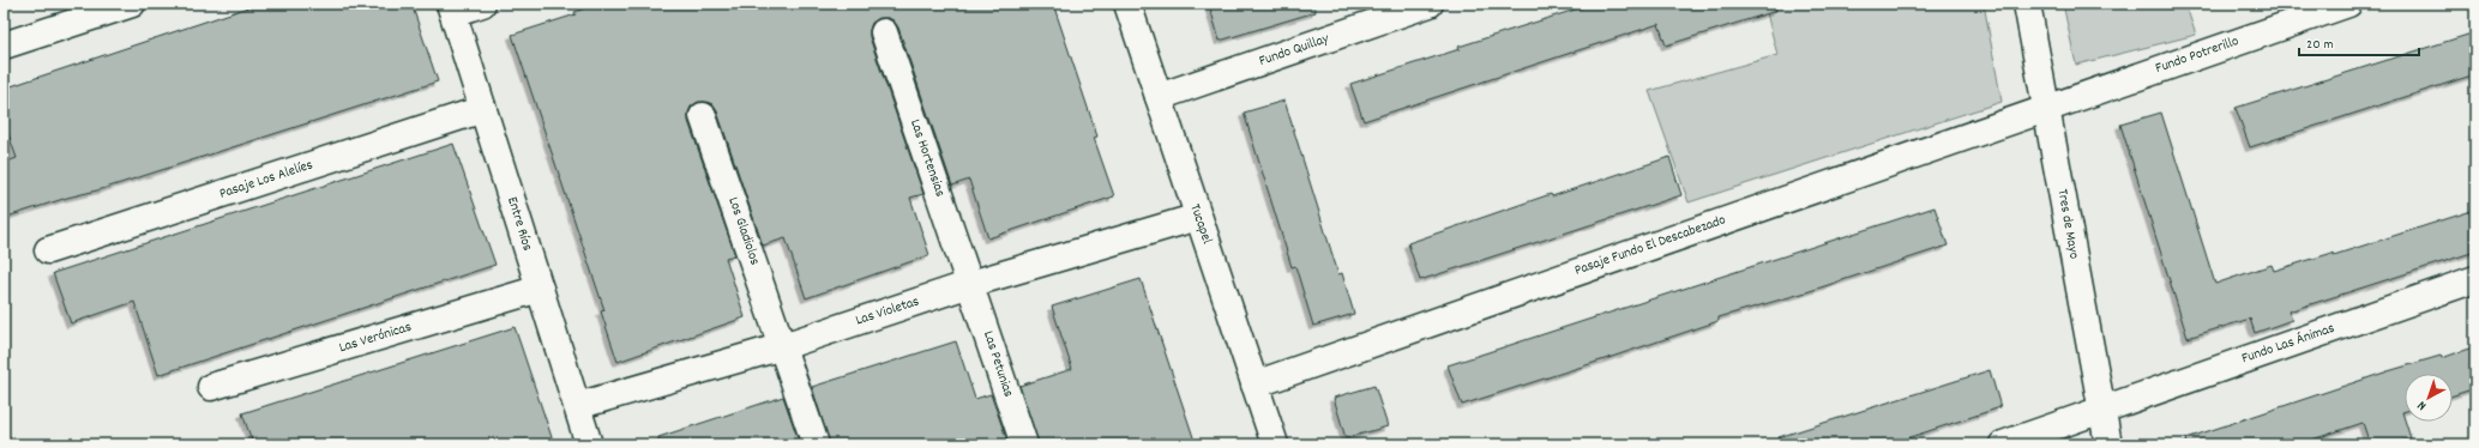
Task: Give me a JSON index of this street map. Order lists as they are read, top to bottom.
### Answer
{
  "streets": {
    "street": [
      "Fundo Quillay",
      "Fundo Potrerillo",
      "Las Hortensias",
      "Pasaje Los Alelíes",
      "Entre Ríos",
      "Tucapel",
      "Tres de Mayo",
      "Los Gladiolos",
      "Pasaje Fundo El Descabezado",
      "Las Violetas",
      "Las Verónicas",
      "Fundo Las Ánimas",
      "Las Petunias"
    ]
  },
  "crossings": [
    ["Fundo Quillay", "Tucapel"],
    ["Fundo Potrerillo", "Tres de Mayo"],
    ["Fundo Potrerillo", "Pasaje Fundo El Descabezado"],
    ["Las Hortensias", "Las Violetas"],
    ["Las Hortensias", "Las Petunias"],
    ["Pasaje Los Alelíes", "Entre Ríos"],
    ["Entre Ríos", "Las Violetas"],
    ["Entre Ríos", "Las Verónicas"],
    ["Tucapel", "Pasaje Fundo El Descabezado"],
    ["Tucapel", "Las Violetas"],
    ["Tres de Mayo", "Pasaje Fundo El Descabezado"],
    ["Tres de Mayo", "Fundo Las Ánimas"],
    ["Los Gladiolos", "Las Violetas"],
    ["Las Violetas", "Las Petunias"]
  ],
  "scale_bar": "20 m",
  "north": "bottom left"
}
